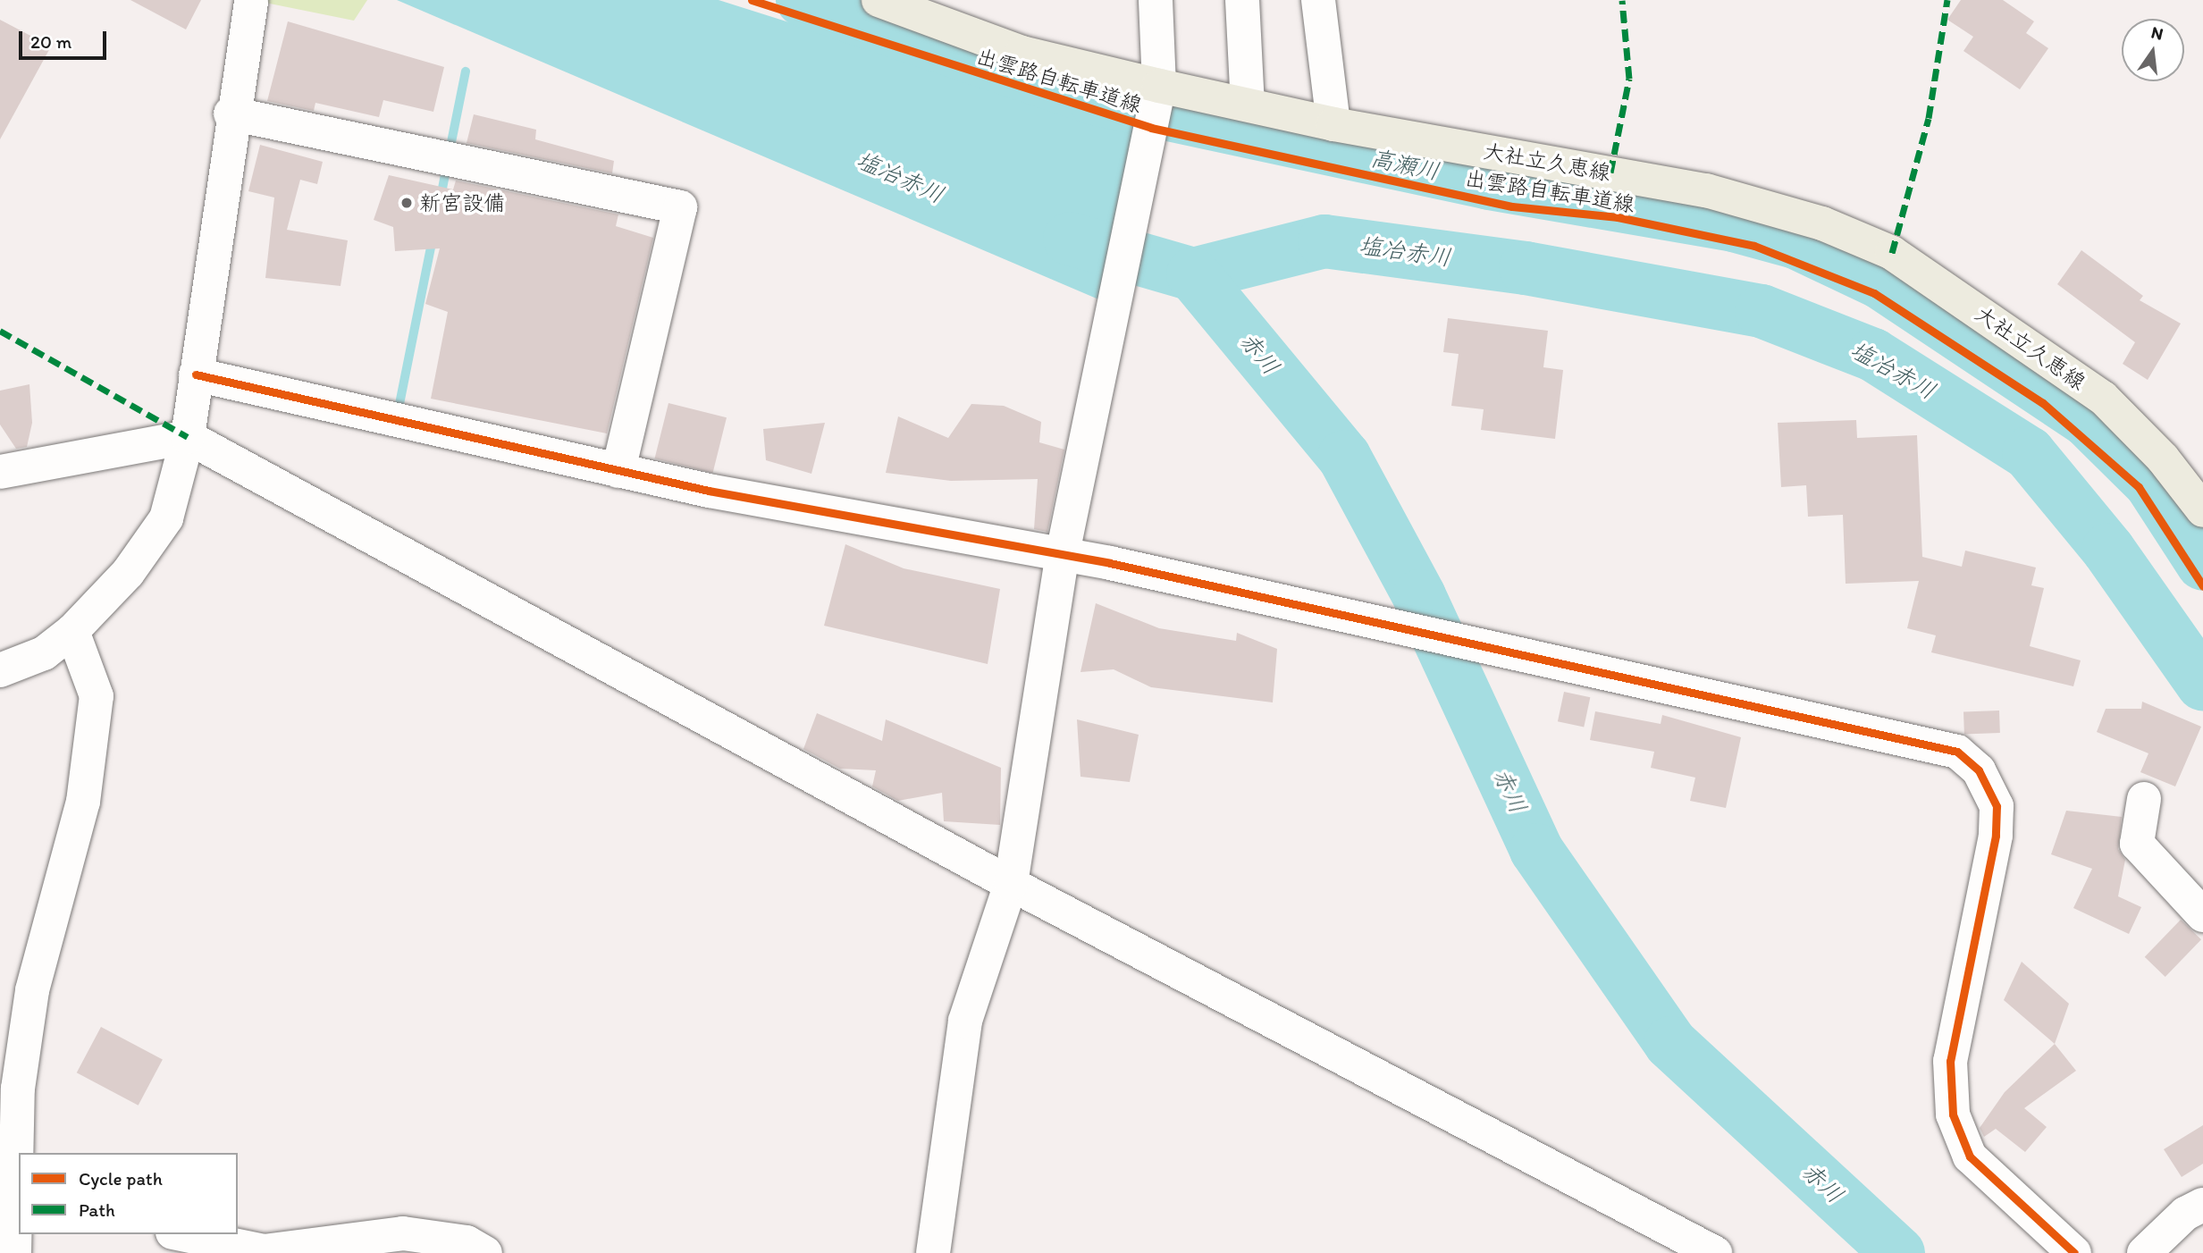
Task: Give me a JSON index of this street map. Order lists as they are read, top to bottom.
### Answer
{
  "streets": {
    "main road": ["大社立久恵線"],
    "cycle path": ["出雲路自転車道線"]
  },
  "water": ["高瀬川", "塩冶赤川", "赤川"],
  "places": ["新宮設備"],
  "legend": ["Cycle path", "Path"],
  "scale_bar": "20 m",
  "north": "top"
}
